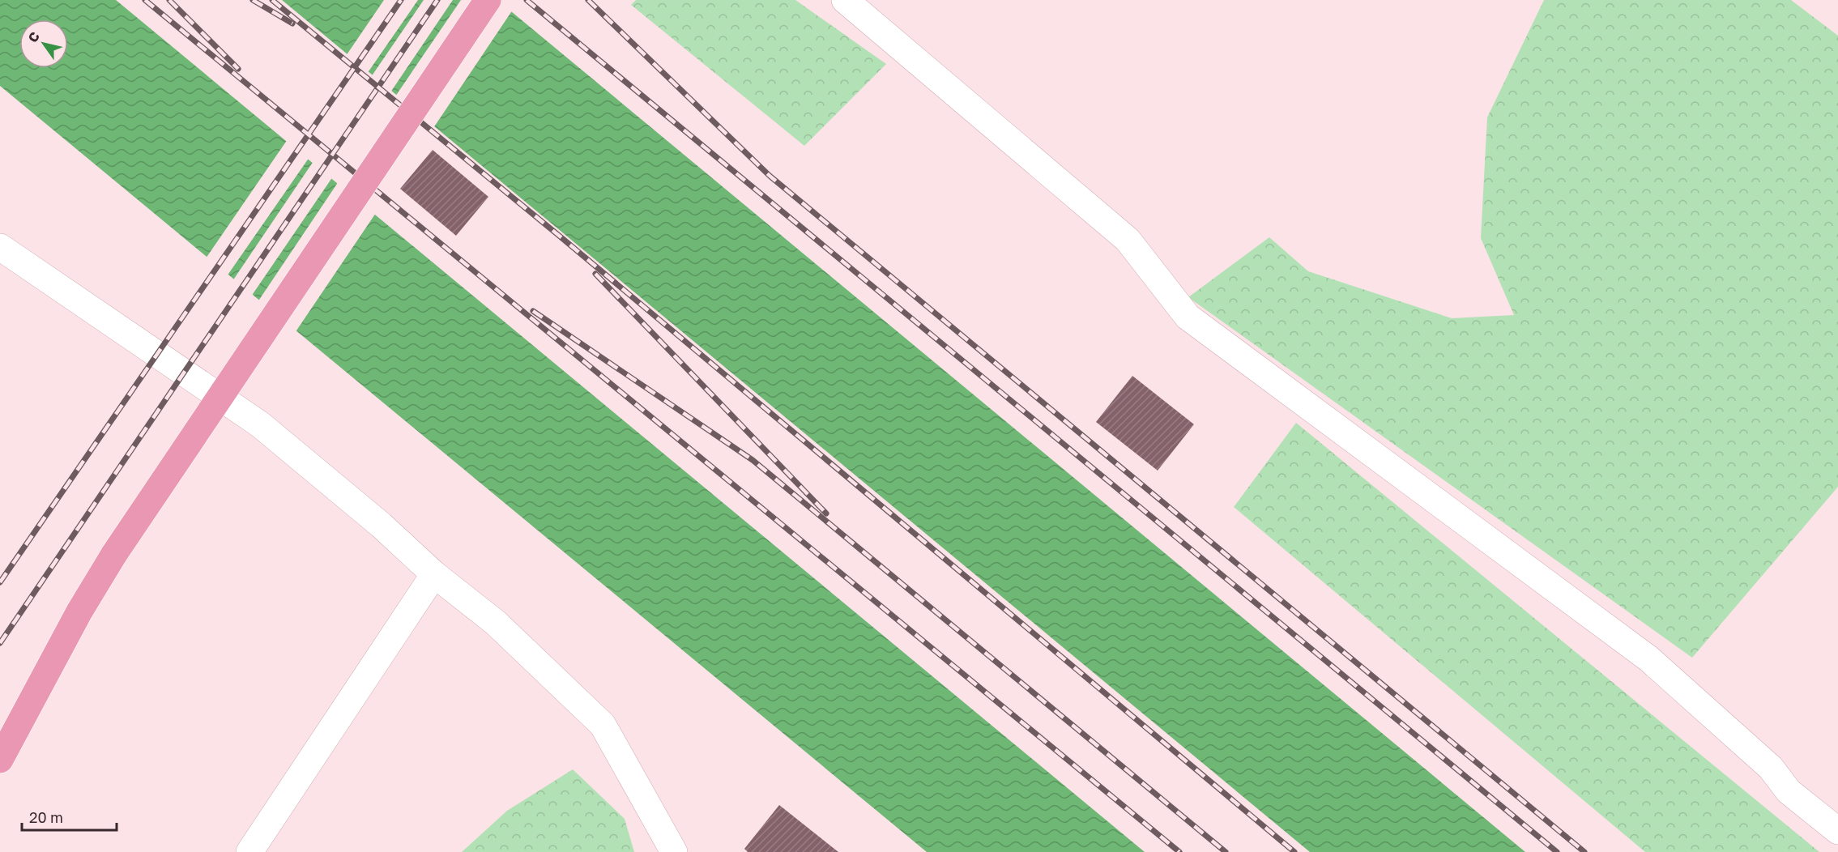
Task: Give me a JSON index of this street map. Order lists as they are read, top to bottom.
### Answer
{
  "scale_bar": "20 m",
  "north": "top left"
}
